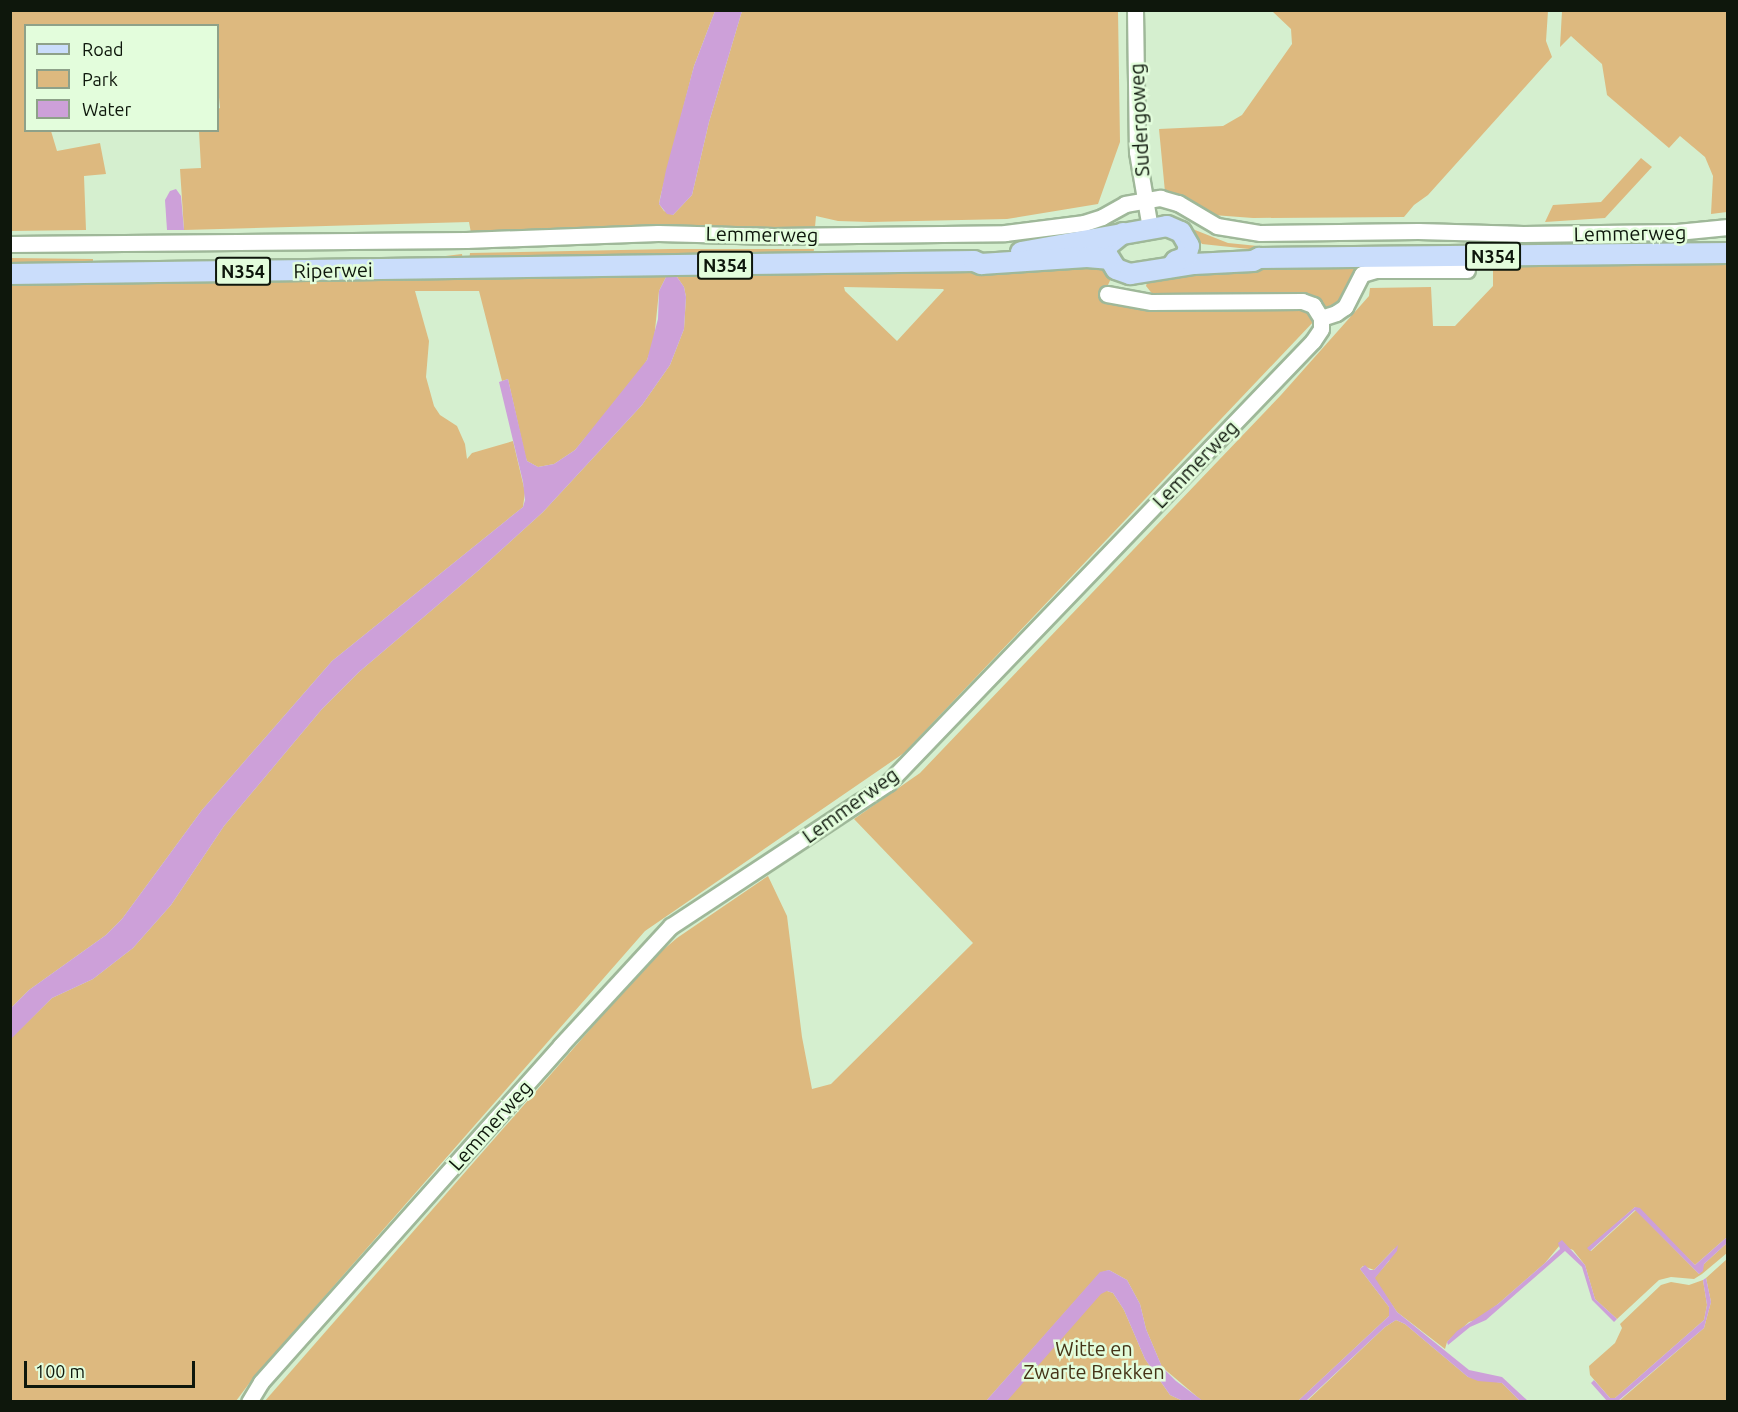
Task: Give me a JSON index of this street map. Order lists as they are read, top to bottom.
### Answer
{
  "streets": {
    "main road": ["Lemmerweg", "N354", "Riperwei"],
    "street": ["Sudergoweg"]
  },
  "crossings": [
    ["Sudergoweg", "Lemmerweg"],
    ["Sudergoweg", "N354"],
    ["Lemmerweg", "N354"],
    ["Lemmerweg", "Riperwei"]
  ],
  "parks": ["Witte en Zwarte Brekken"],
  "legend": ["Road", "Park", "Water"],
  "scale_bar": "100 m"
}
